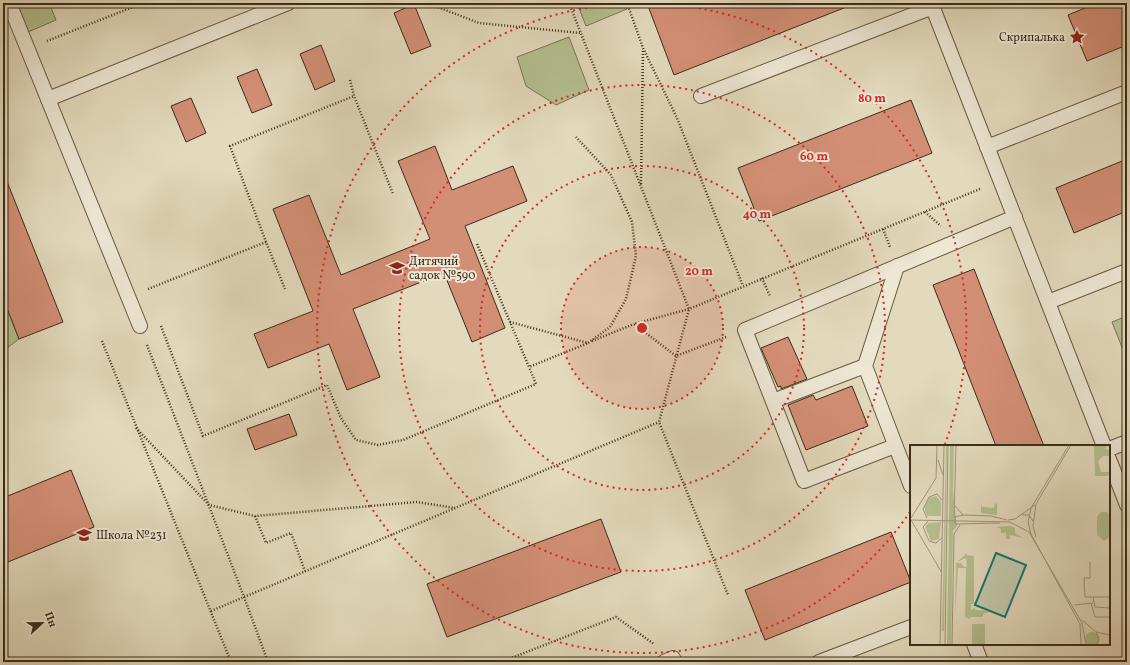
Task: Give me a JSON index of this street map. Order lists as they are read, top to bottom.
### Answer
{
  "places": {
    "place": ["Скрипалька"],
    "school or university": ["Дитячий садок №590", "Школа №231"]
  },
  "north": "right",
  "rings": [
    "80 m",
    "60 m",
    "40 m",
    "20 m"
  ]
}
